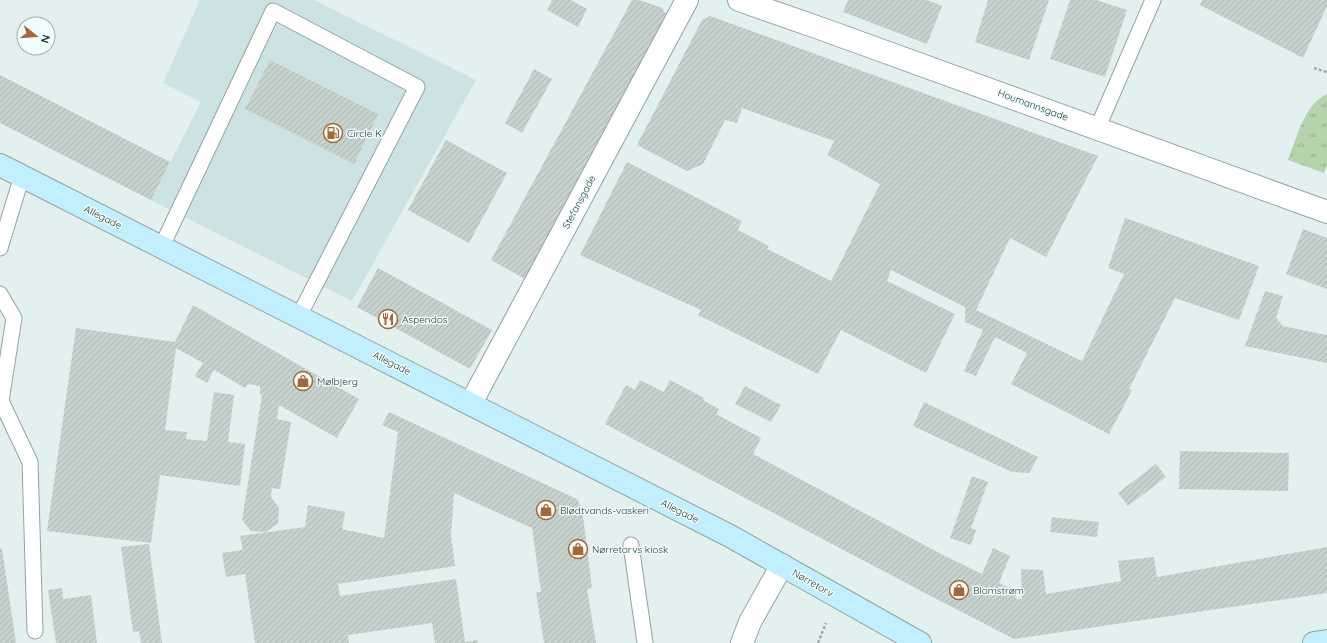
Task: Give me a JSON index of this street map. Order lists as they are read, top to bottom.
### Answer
{
  "streets": {
    "street": [
      "Houmannsgade",
      "Stefansgade",
      "Allegade",
      "Nørretorv"
    ]
  },
  "crossings": [
    ["Stefansgade", "Allegade"],
    ["Allegade", "Nørretorv"]
  ],
  "places": {
    "fuel station": ["Circle K"],
    "restaurant": ["Aspendos"],
    "shop": [
      "Mølbjerg",
      "Blødtvands-vaskeri",
      "Nørretorvs kiosk",
      "Blomstrøm"
    ]
  },
  "north": "right"
}
